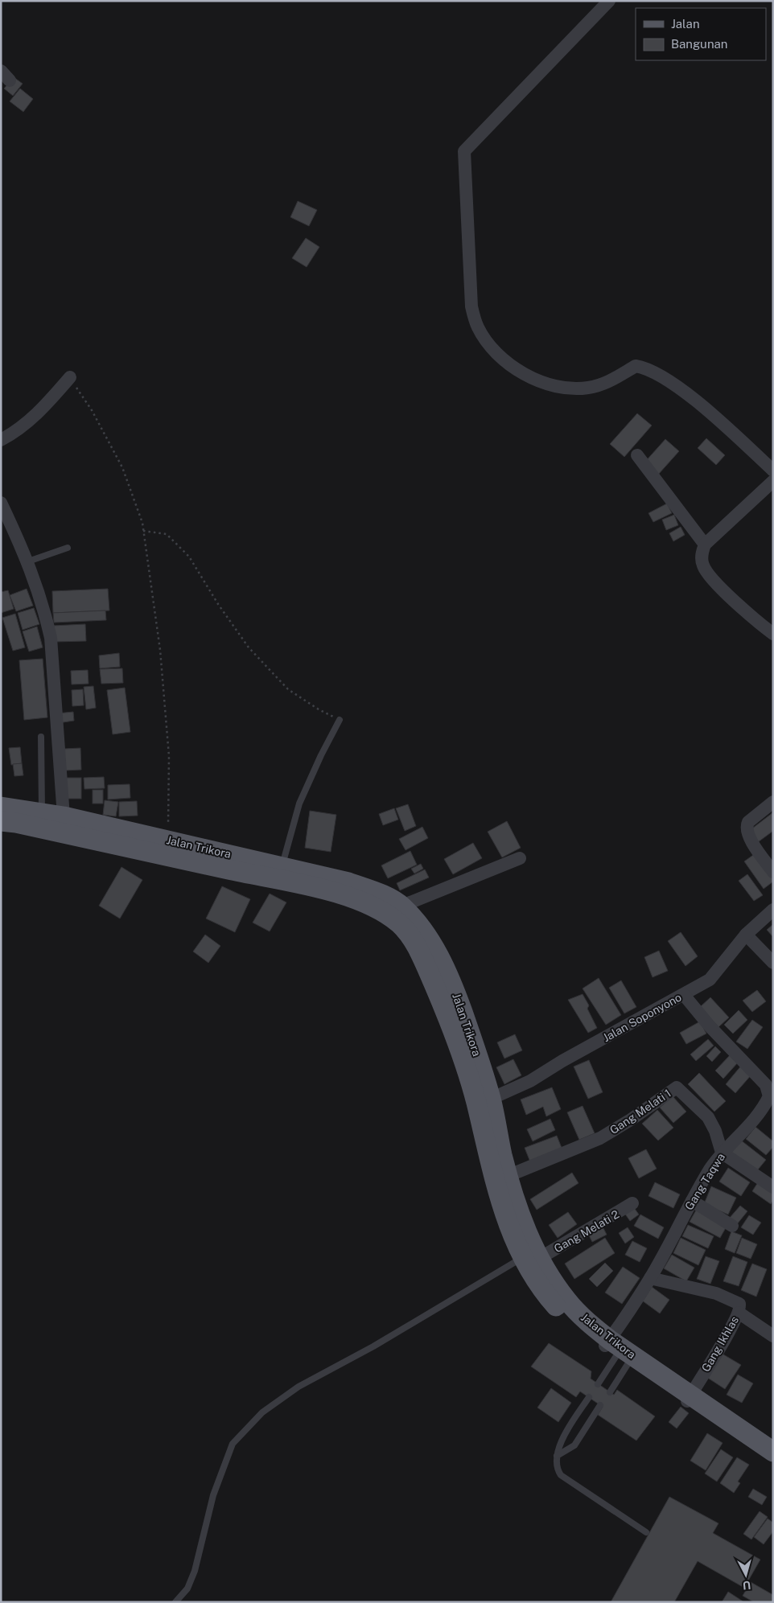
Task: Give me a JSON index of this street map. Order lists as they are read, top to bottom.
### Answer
{
  "streets": {
    "main road": ["Jalan Trikora"],
    "street": [
      "Jalan Soponyono",
      "Gang Melati 1",
      "Gang Taqwa",
      "Gang Melati 2",
      "Gang Ikhlas"
    ]
  },
  "crossings": [
    ["Jalan Trikora", "Jalan Soponyono"],
    ["Jalan Trikora", "Gang Melati 1"],
    ["Jalan Trikora", "Gang Taqwa"],
    ["Jalan Trikora", "Gang Melati 2"],
    ["Jalan Trikora", "Gang Ikhlas"],
    ["Jalan Soponyono", "Gang Taqwa"],
    ["Gang Melati 1", "Gang Taqwa"],
    ["Gang Taqwa", "Gang Ikhlas"]
  ],
  "legend": ["Jalan", "Bangunan"],
  "north": "bottom"
}
